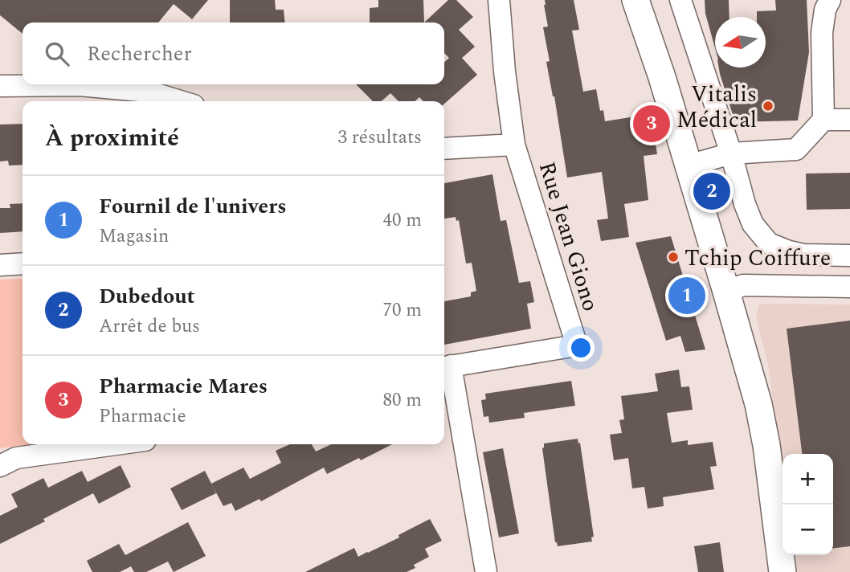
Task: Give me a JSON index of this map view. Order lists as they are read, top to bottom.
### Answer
{
  "streets": {
    "street": ["Rue Jean Giono"]
  },
  "places": ["Vitalis Médical", "Tchip Coiffure"],
  "north": "left",
  "page": {
    "search": "Rechercher",
    "heading": ["À proximité", "3 résultats"],
    "pins": ["3", "2", "1"],
    "list": [
      {
        "mark": "1",
        "name": "Fournil de l'univers",
        "note": "Magasin",
        "value": "40 m"
      },
      {
        "mark": "2",
        "name": "Dubedout",
        "note": "Arrêt de bus",
        "value": "70 m"
      },
      {
        "mark": "3",
        "name": "Pharmacie Mares",
        "note": "Pharmacie",
        "value": "80 m"
      }
    ],
    "map_buttons": ["+", "−"]
  }
}
